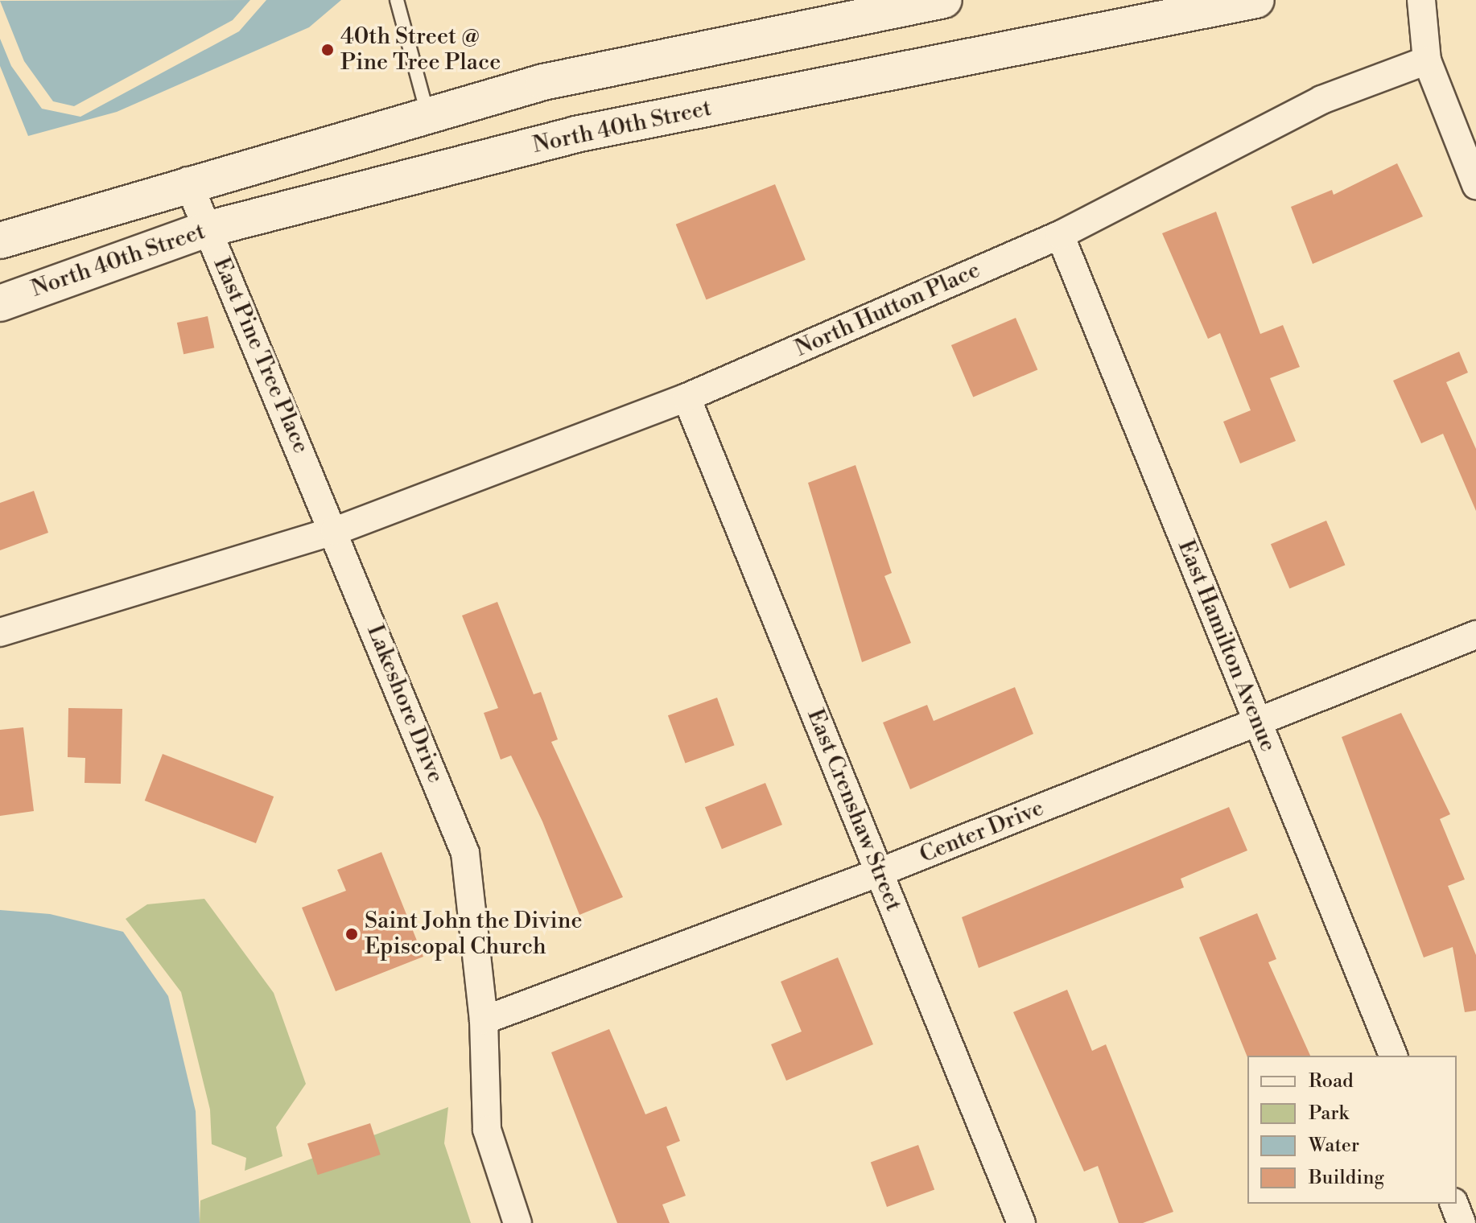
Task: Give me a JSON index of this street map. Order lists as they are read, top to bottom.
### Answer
{
  "streets": {
    "main road": ["North 40th Street"],
    "street": [
      "North Hutton Place",
      "East Pine Tree Place",
      "East Hamilton Avenue",
      "Lakeshore Drive",
      "East Crenshaw Street",
      "Center Drive"
    ]
  },
  "crossings": [
    ["North 40th Street", "East Pine Tree Place"],
    ["North Hutton Place", "East Pine Tree Place"],
    ["North Hutton Place", "East Hamilton Avenue"],
    ["North Hutton Place", "Lakeshore Drive"],
    ["North Hutton Place", "East Crenshaw Street"],
    ["East Pine Tree Place", "Lakeshore Drive"],
    ["East Hamilton Avenue", "Center Drive"],
    ["Lakeshore Drive", "Center Drive"],
    ["East Crenshaw Street", "Center Drive"]
  ],
  "places": ["40th Street @ Pine Tree Place", "Saint John the Divine Episcopal Church"],
  "legend": [
    "Road",
    "Park",
    "Water",
    "Building"
  ]
}
